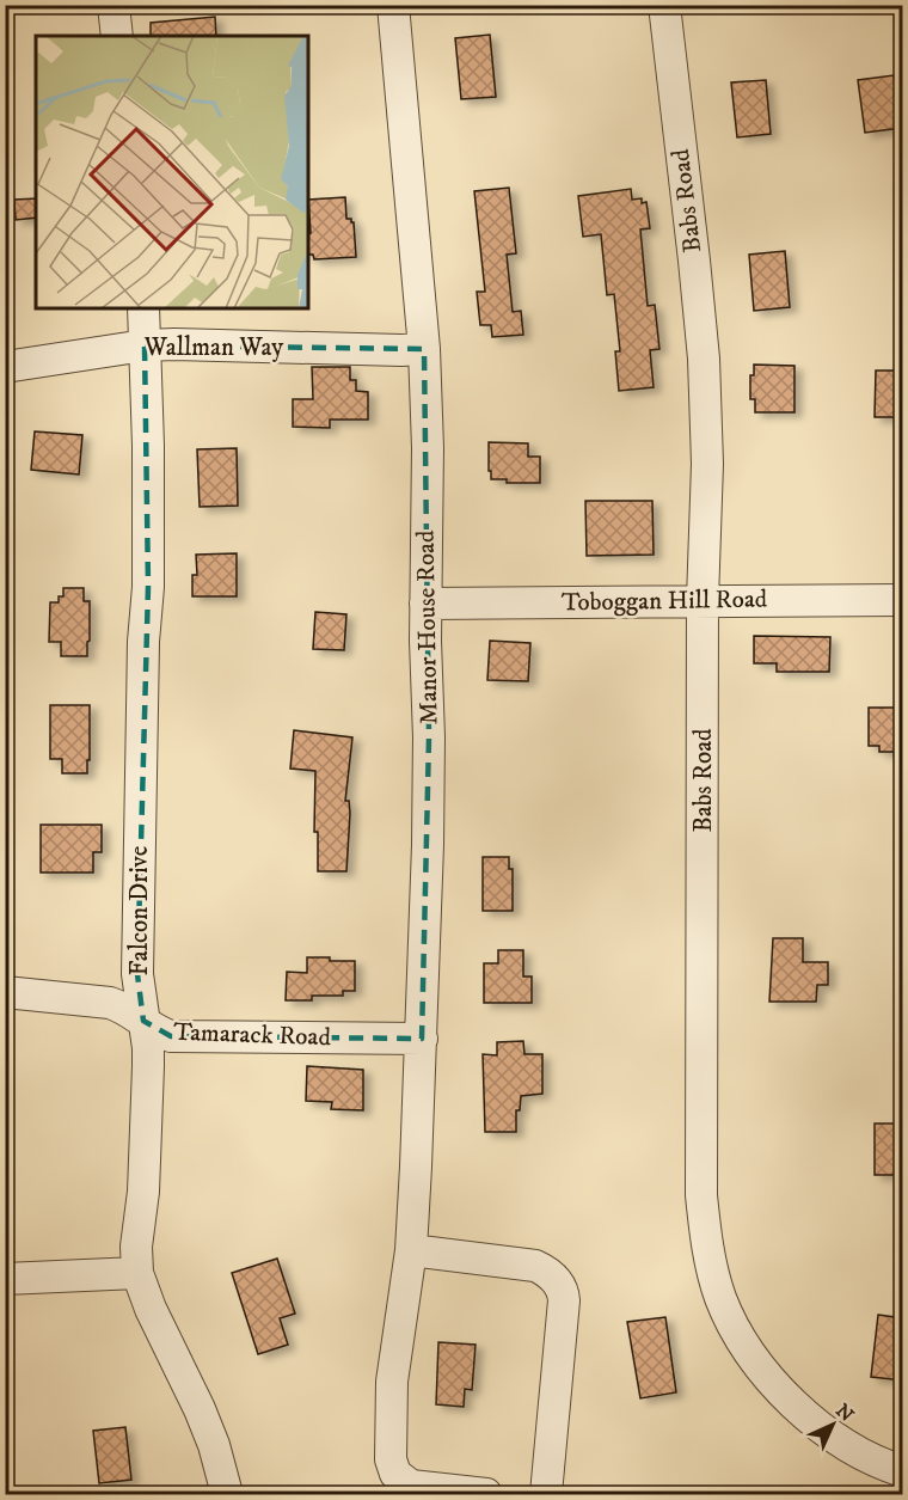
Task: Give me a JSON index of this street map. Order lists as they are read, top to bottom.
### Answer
{
  "streets": {
    "street": [
      "Babs Road",
      "Wallman Way",
      "Toboggan Hill Road",
      "Manor House Road",
      "Falcon Drive",
      "Tamarack Road"
    ]
  },
  "crossings": [
    ["Babs Road", "Toboggan Hill Road"],
    ["Wallman Way", "Manor House Road"],
    ["Wallman Way", "Falcon Drive"],
    ["Toboggan Hill Road", "Manor House Road"],
    ["Manor House Road", "Tamarack Road"],
    ["Falcon Drive", "Tamarack Road"]
  ],
  "north": "top right"
}
